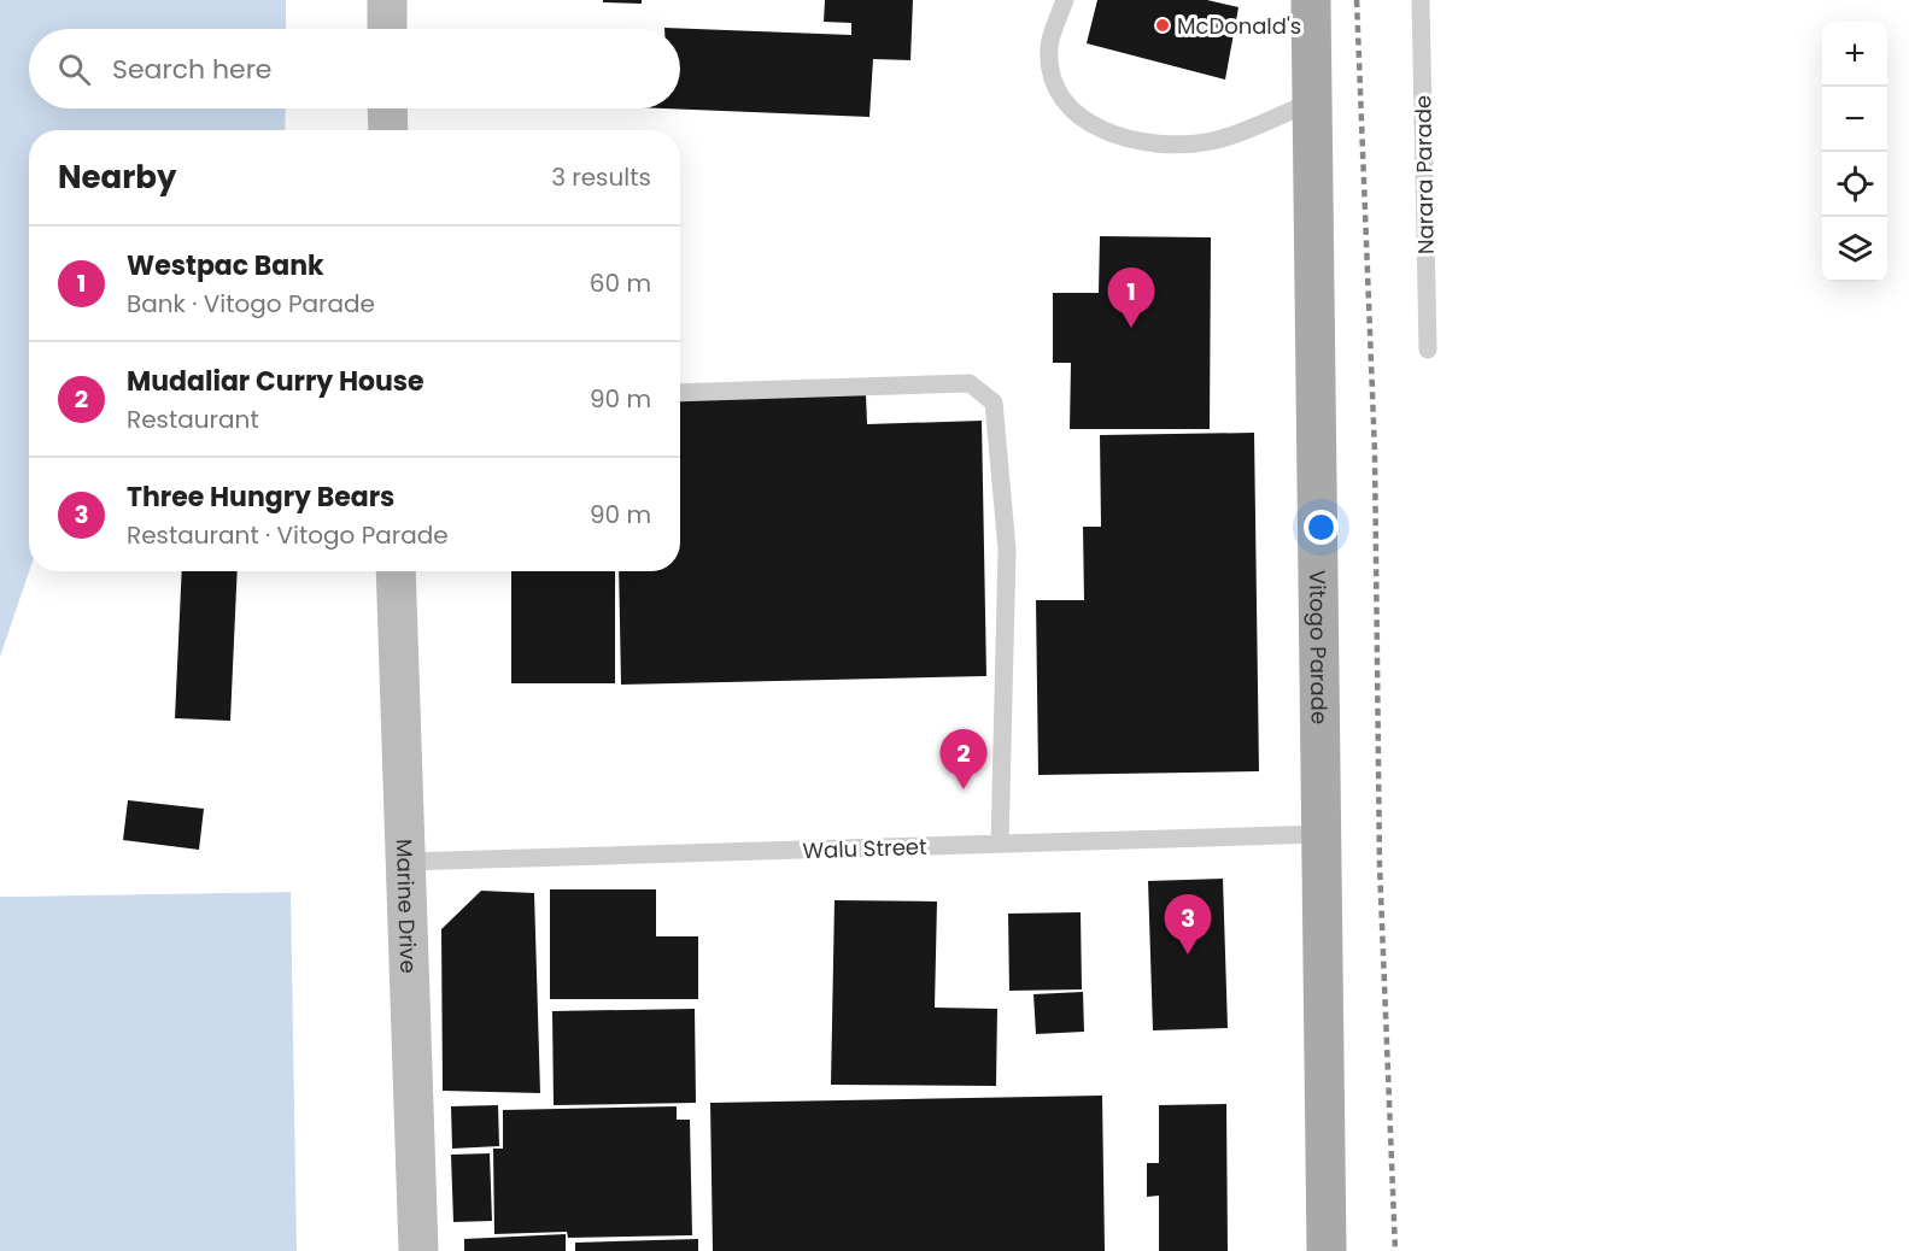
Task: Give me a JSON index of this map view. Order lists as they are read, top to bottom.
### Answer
{
  "streets": {
    "main road": ["Vitogo Parade"],
    "street": ["Marine Drive"],
    "lane": ["Narara Parade", "Walu Street"]
  },
  "crossings": [
    ["Vitogo Parade", "Walu Street"],
    ["Walu Street", "Marine Drive"]
  ],
  "places": ["McDonald's"],
  "page": {
    "map_buttons": ["+", "−"],
    "search": "Search here",
    "heading": ["Nearby", "3 results"],
    "list": [
      {
        "mark": "1",
        "name": "Westpac Bank",
        "note": "Bank · Vitogo Parade",
        "value": "60 m"
      },
      {
        "mark": "2",
        "name": "Mudaliar Curry House",
        "note": "Restaurant",
        "value": "90 m"
      },
      {
        "mark": "3",
        "name": "Three Hungry Bears",
        "note": "Restaurant · Vitogo Parade",
        "value": "90 m"
      }
    ],
    "pins": ["1", "2", "3"]
  }
}
